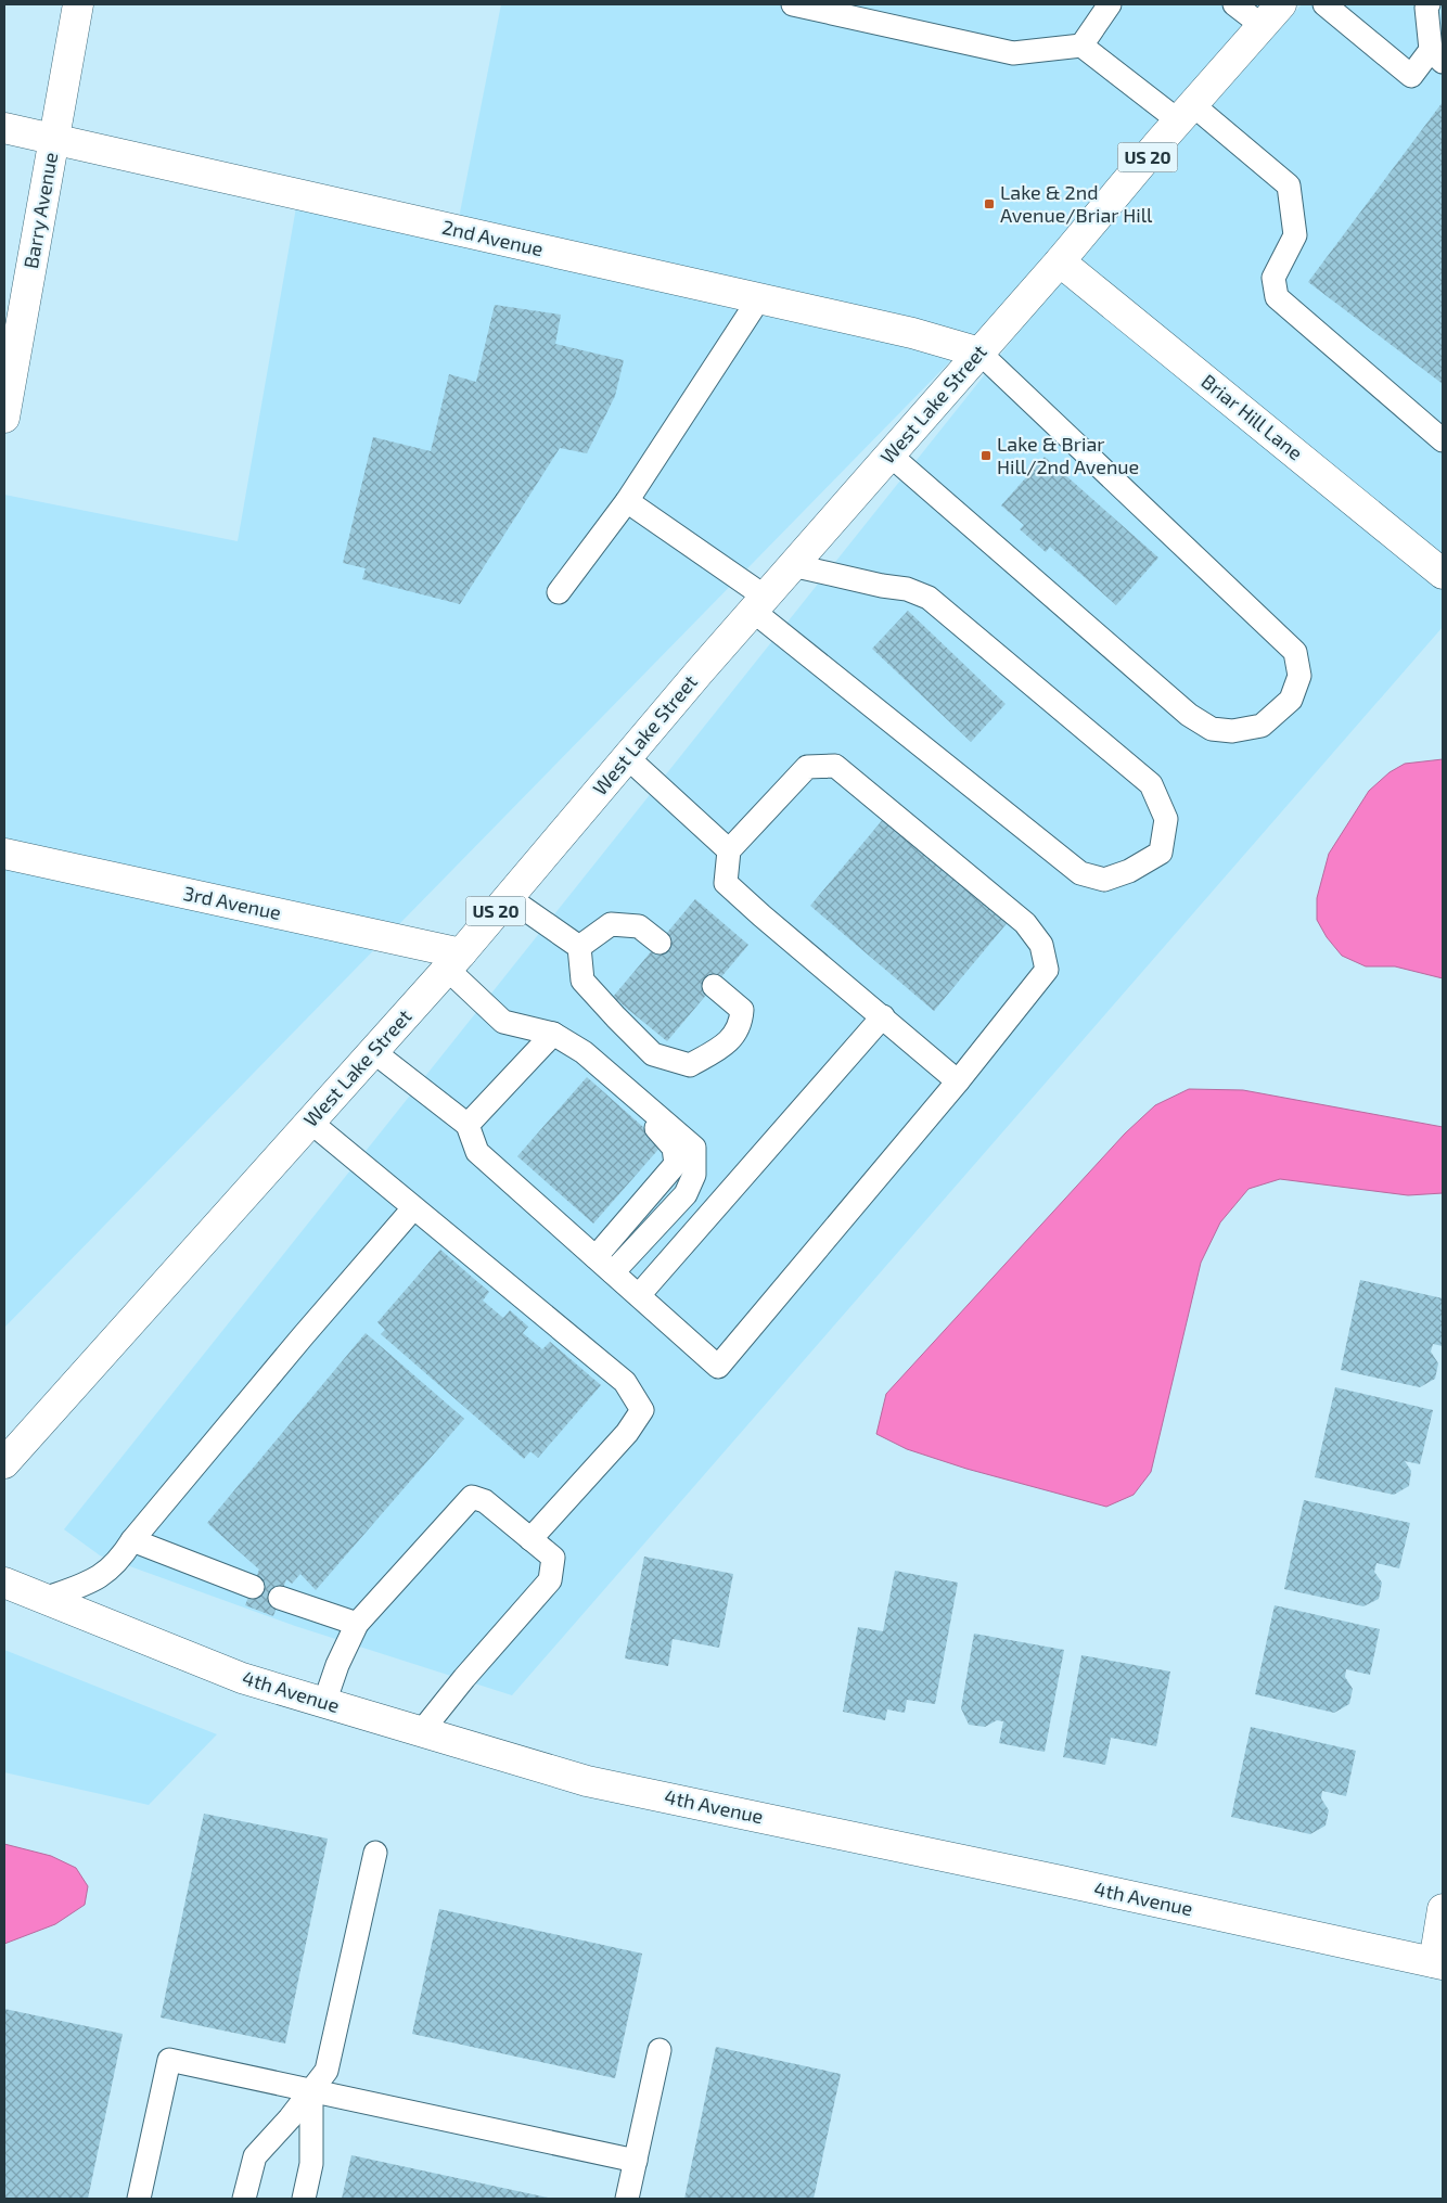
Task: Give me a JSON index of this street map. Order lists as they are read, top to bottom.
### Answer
{
  "streets": {
    "street": [
      "US 20",
      "Barry Avenue",
      "2nd Avenue",
      "West Lake Street",
      "Briar Hill Lane",
      "3rd Avenue",
      "4th Avenue"
    ]
  },
  "crossings": [
    ["Barry Avenue", "2nd Avenue"],
    ["2nd Avenue", "West Lake Street"],
    ["West Lake Street", "Briar Hill Lane"],
    ["West Lake Street", "3rd Avenue"]
  ],
  "places": {
    "transit": ["Lake & 2nd Avenue/Briar Hill", "Lake & Briar Hill/2nd Avenue"]
  }
}
